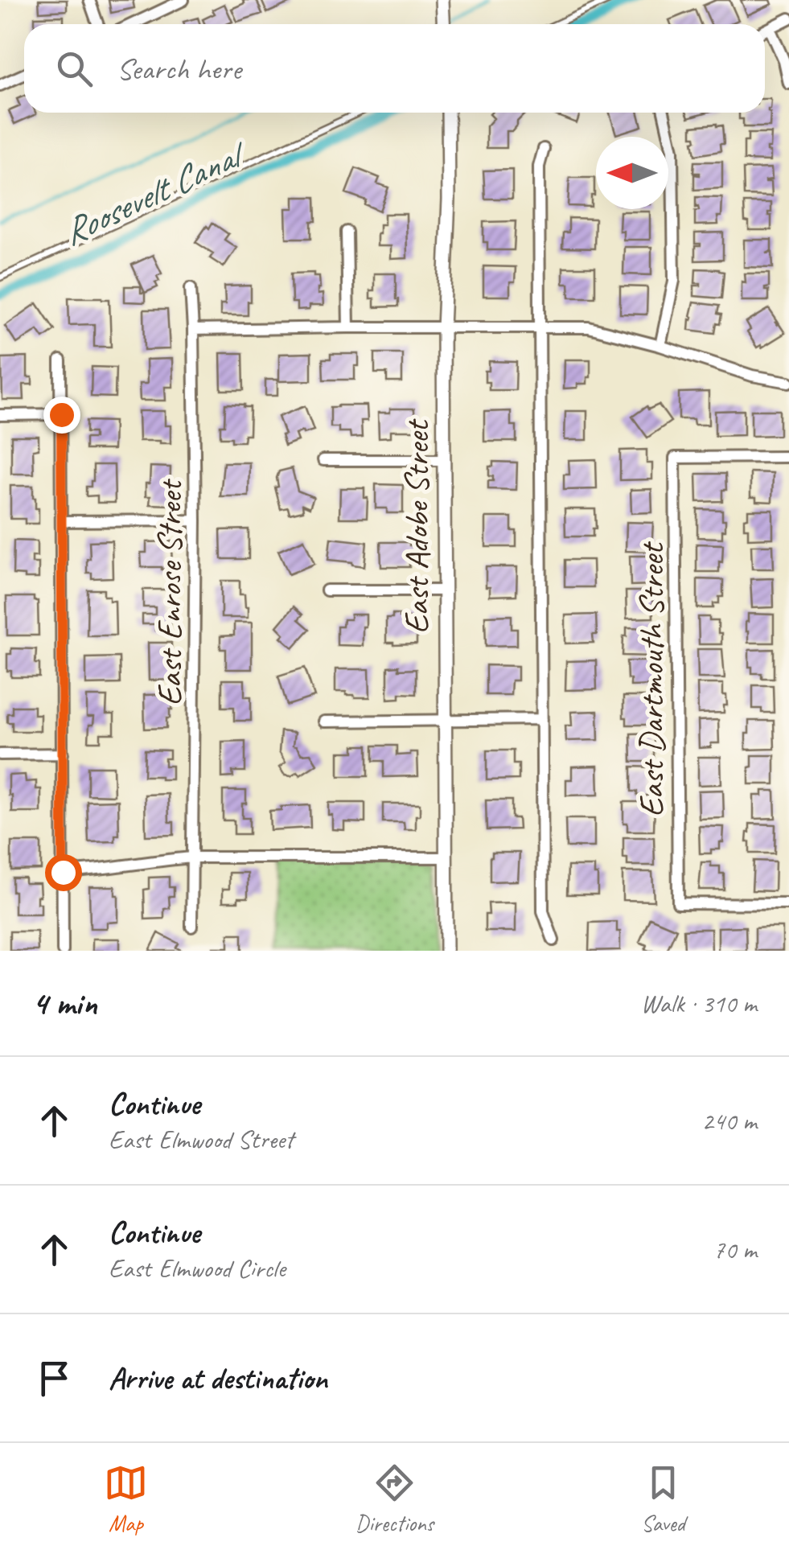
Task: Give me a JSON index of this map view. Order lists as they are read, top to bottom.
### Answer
{
  "streets": {
    "street": ["East Adobe Street", "East Enrose Street", "East Dartmouth Street"]
  },
  "water": ["Roosevelt Canal"],
  "north": "left",
  "page": {
    "search": "Search here",
    "heading": ["4 min", "Walk · 310 m"],
    "list": [
      ["Continue", "East Elmwood Street", "240 m"],
      ["Continue", "East Elmwood Circle", "70 m"],
      "Arrive at destination"
    ],
    "nav": ["Map", "Directions", "Saved"]
  }
}
